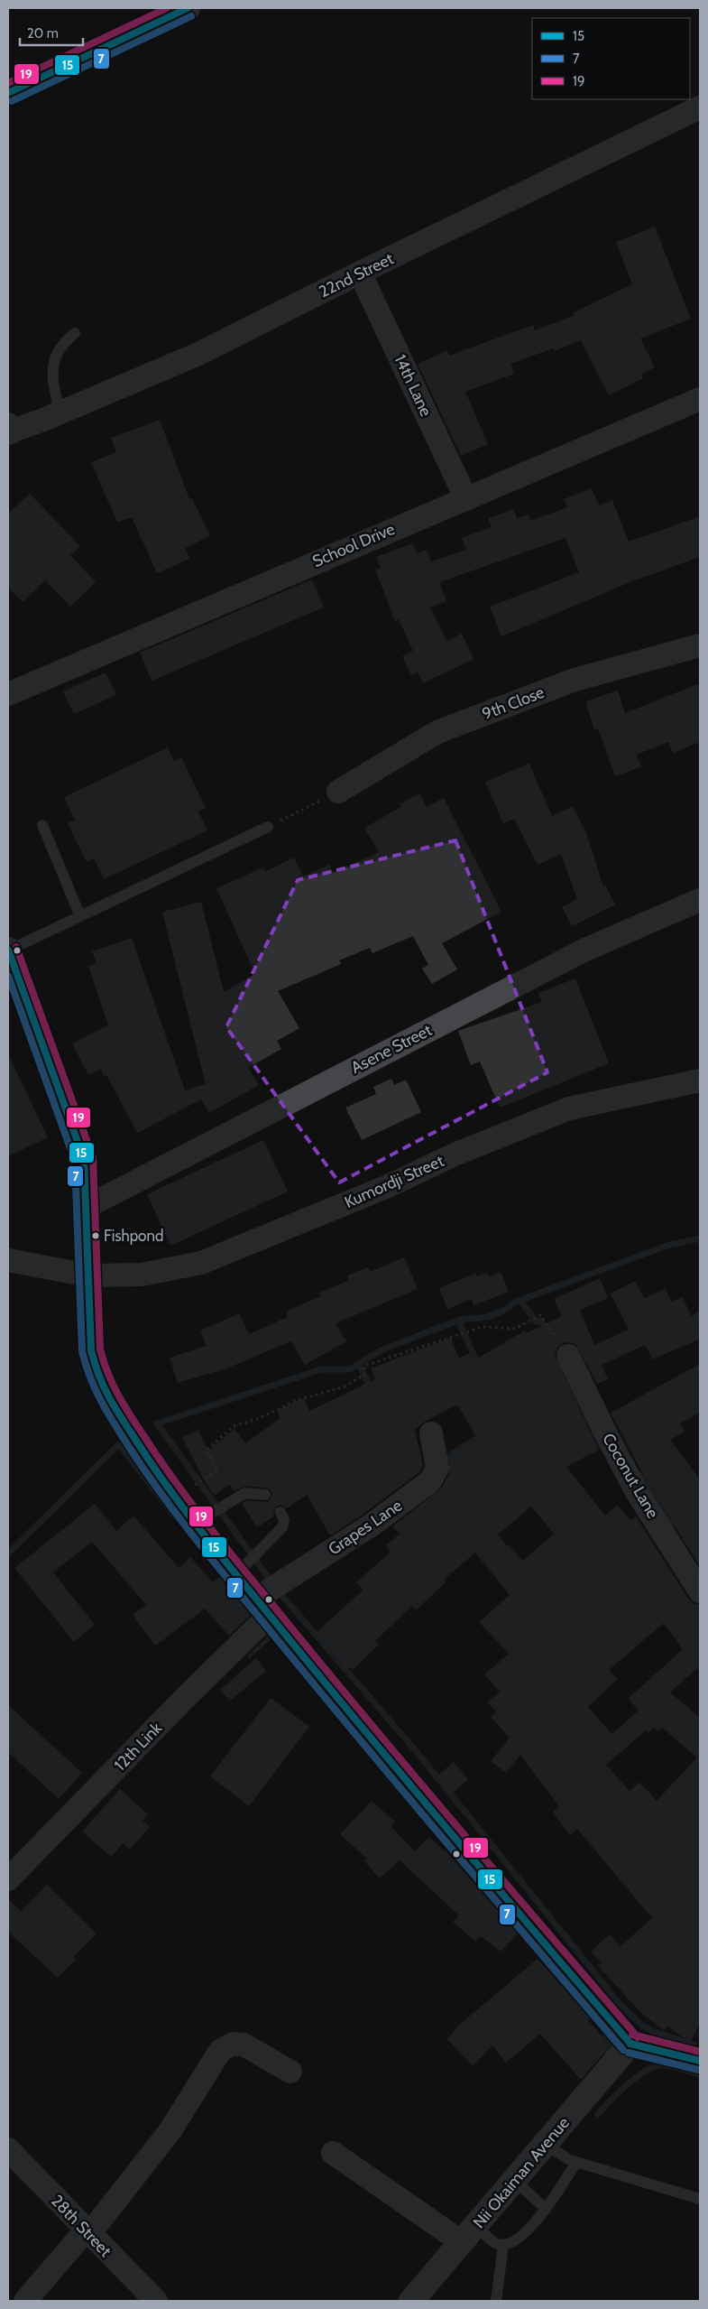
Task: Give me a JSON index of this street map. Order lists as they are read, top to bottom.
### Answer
{
  "streets": {
    "street": [
      "22nd Street",
      "14th Lane",
      "School Drive",
      "9th Close",
      "Asene Street",
      "Kumordji Street",
      "Coconut Lane",
      "Grapes Lane",
      "12th Link",
      "Nii Okaiman Avenue",
      "28th Street"
    ]
  },
  "crossings": [
    ["22nd Street", "14th Lane"],
    ["14th Lane", "School Drive"],
    ["Grapes Lane", "12th Link"]
  ],
  "places": ["Fishpond"],
  "lines": ["transit line 15", "transit line 19", "transit line 7"],
  "legend": ["15", "7", "19"],
  "scale_bar": "20 m"
}
